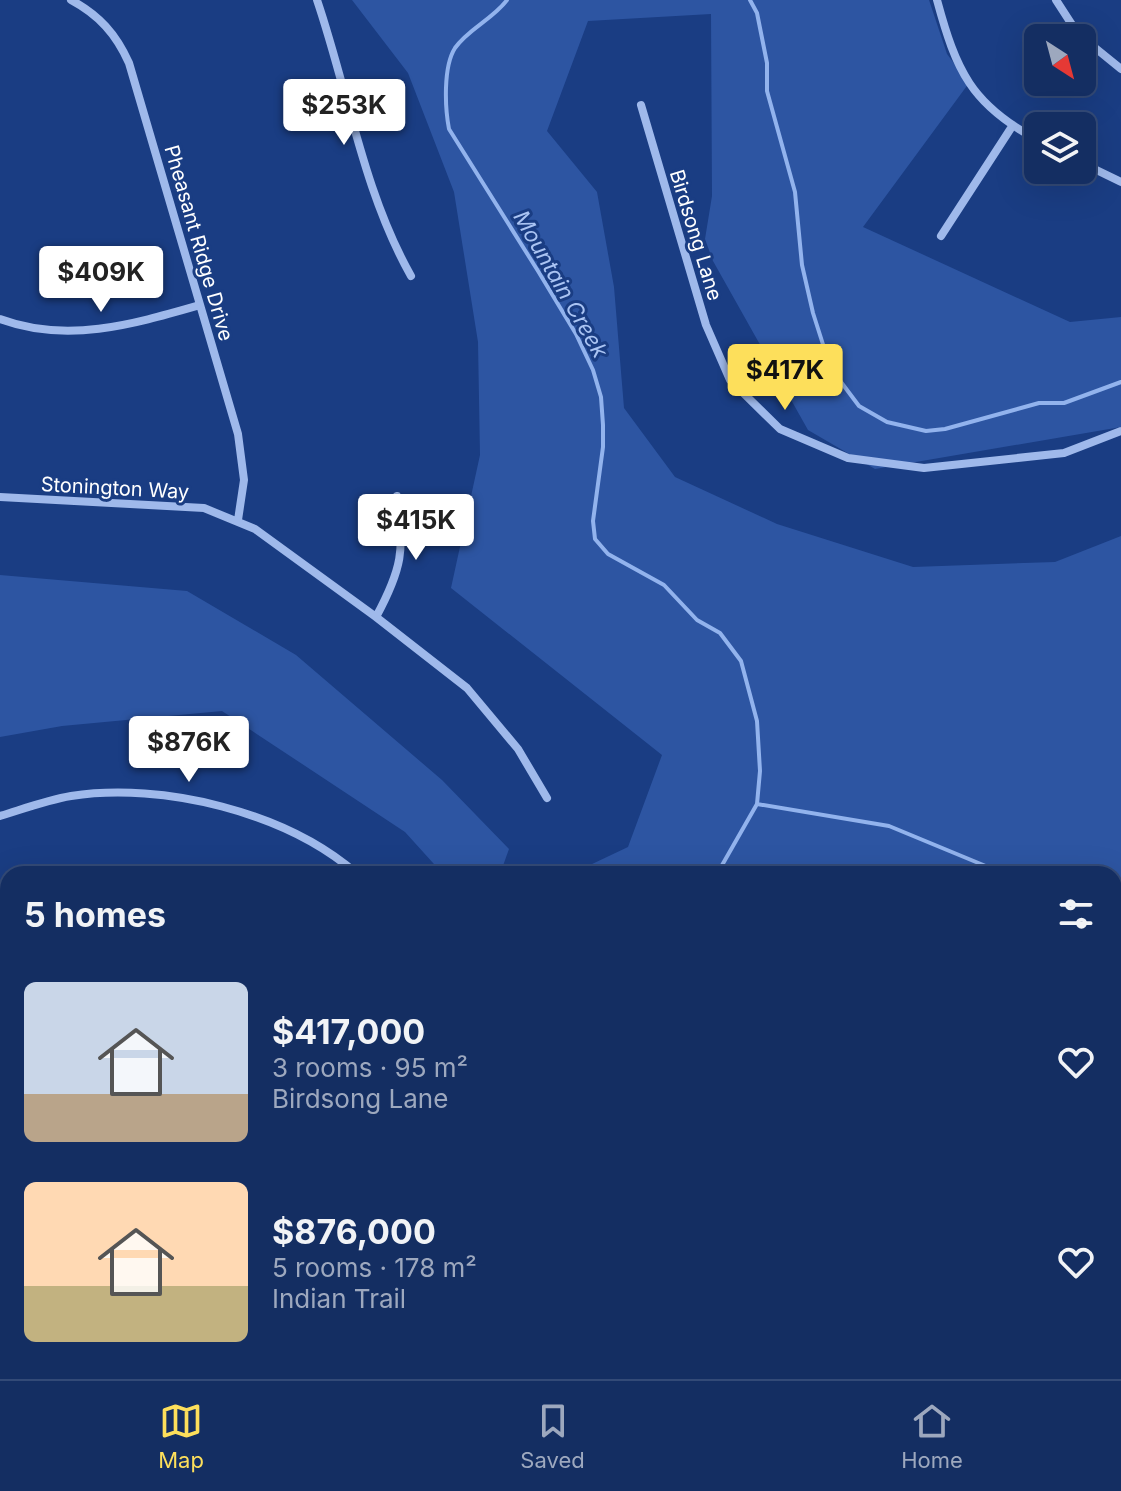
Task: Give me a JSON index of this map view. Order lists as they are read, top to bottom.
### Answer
{
  "streets": {
    "street": ["Birdsong Lane", "Pheasant Ridge Drive", "Stonington Way"]
  },
  "crossings": [
    ["Pheasant Ridge Drive", "Stonington Way"]
  ],
  "water": ["Mountain Creek"],
  "north": "bottom right",
  "page": {
    "price": [
      "$253K",
      "$409K",
      "$417K",
      "$415K",
      "$876K"
    ],
    "heading": "5 homes",
    "list": [
      {
        "name": "$417,000",
        "note": "3 rooms · 95 m² · Birdsong Lane"
      },
      {
        "name": "$876,000",
        "note": "5 rooms · 178 m² · Indian Trail"
      }
    ],
    "tabs": ["Map", "Saved", "Home"]
  }
}
